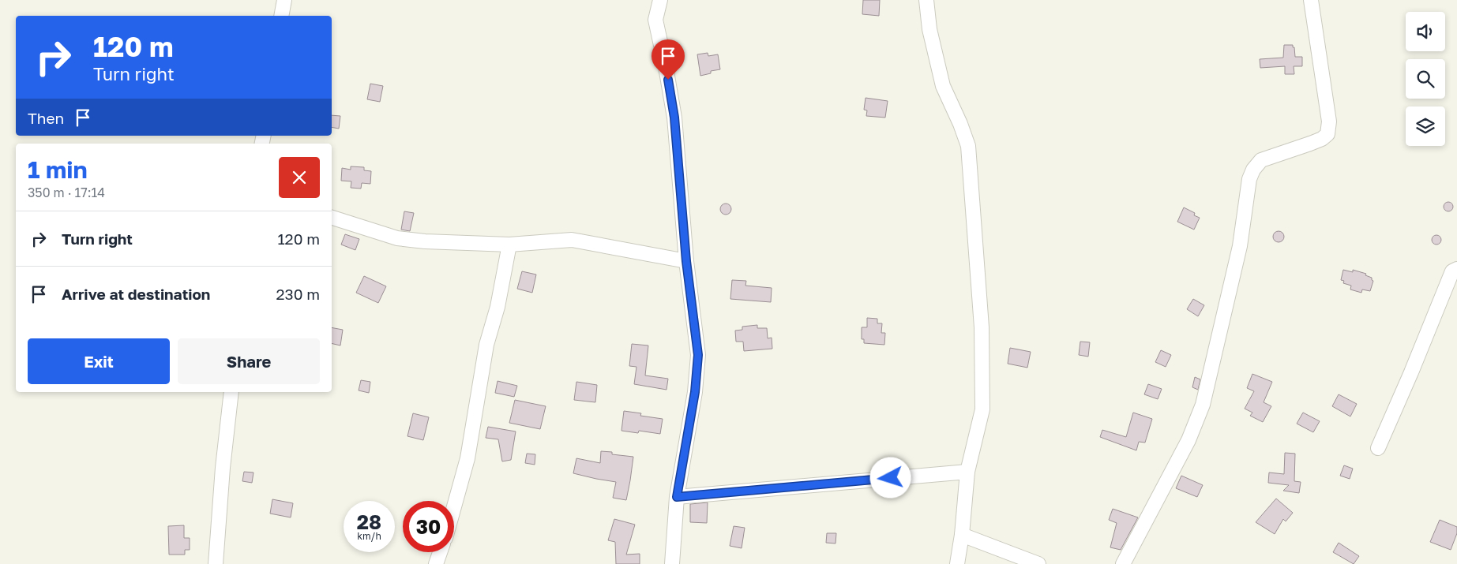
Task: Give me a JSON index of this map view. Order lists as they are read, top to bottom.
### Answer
{
  "page": {
    "turn": ["120 m", "Turn right"],
    "then": "Then",
    "heading": ["1 min", "350 m · 17:14"],
    "list": [
      {
        "name": "Turn right",
        "value": "120 m"
      },
      {
        "name": "Arrive at destination",
        "value": "230 m"
      }
    ],
    "buttons": ["Exit", "Share"],
    "speed": "28 km/h",
    "limit": "30"
  }
}
